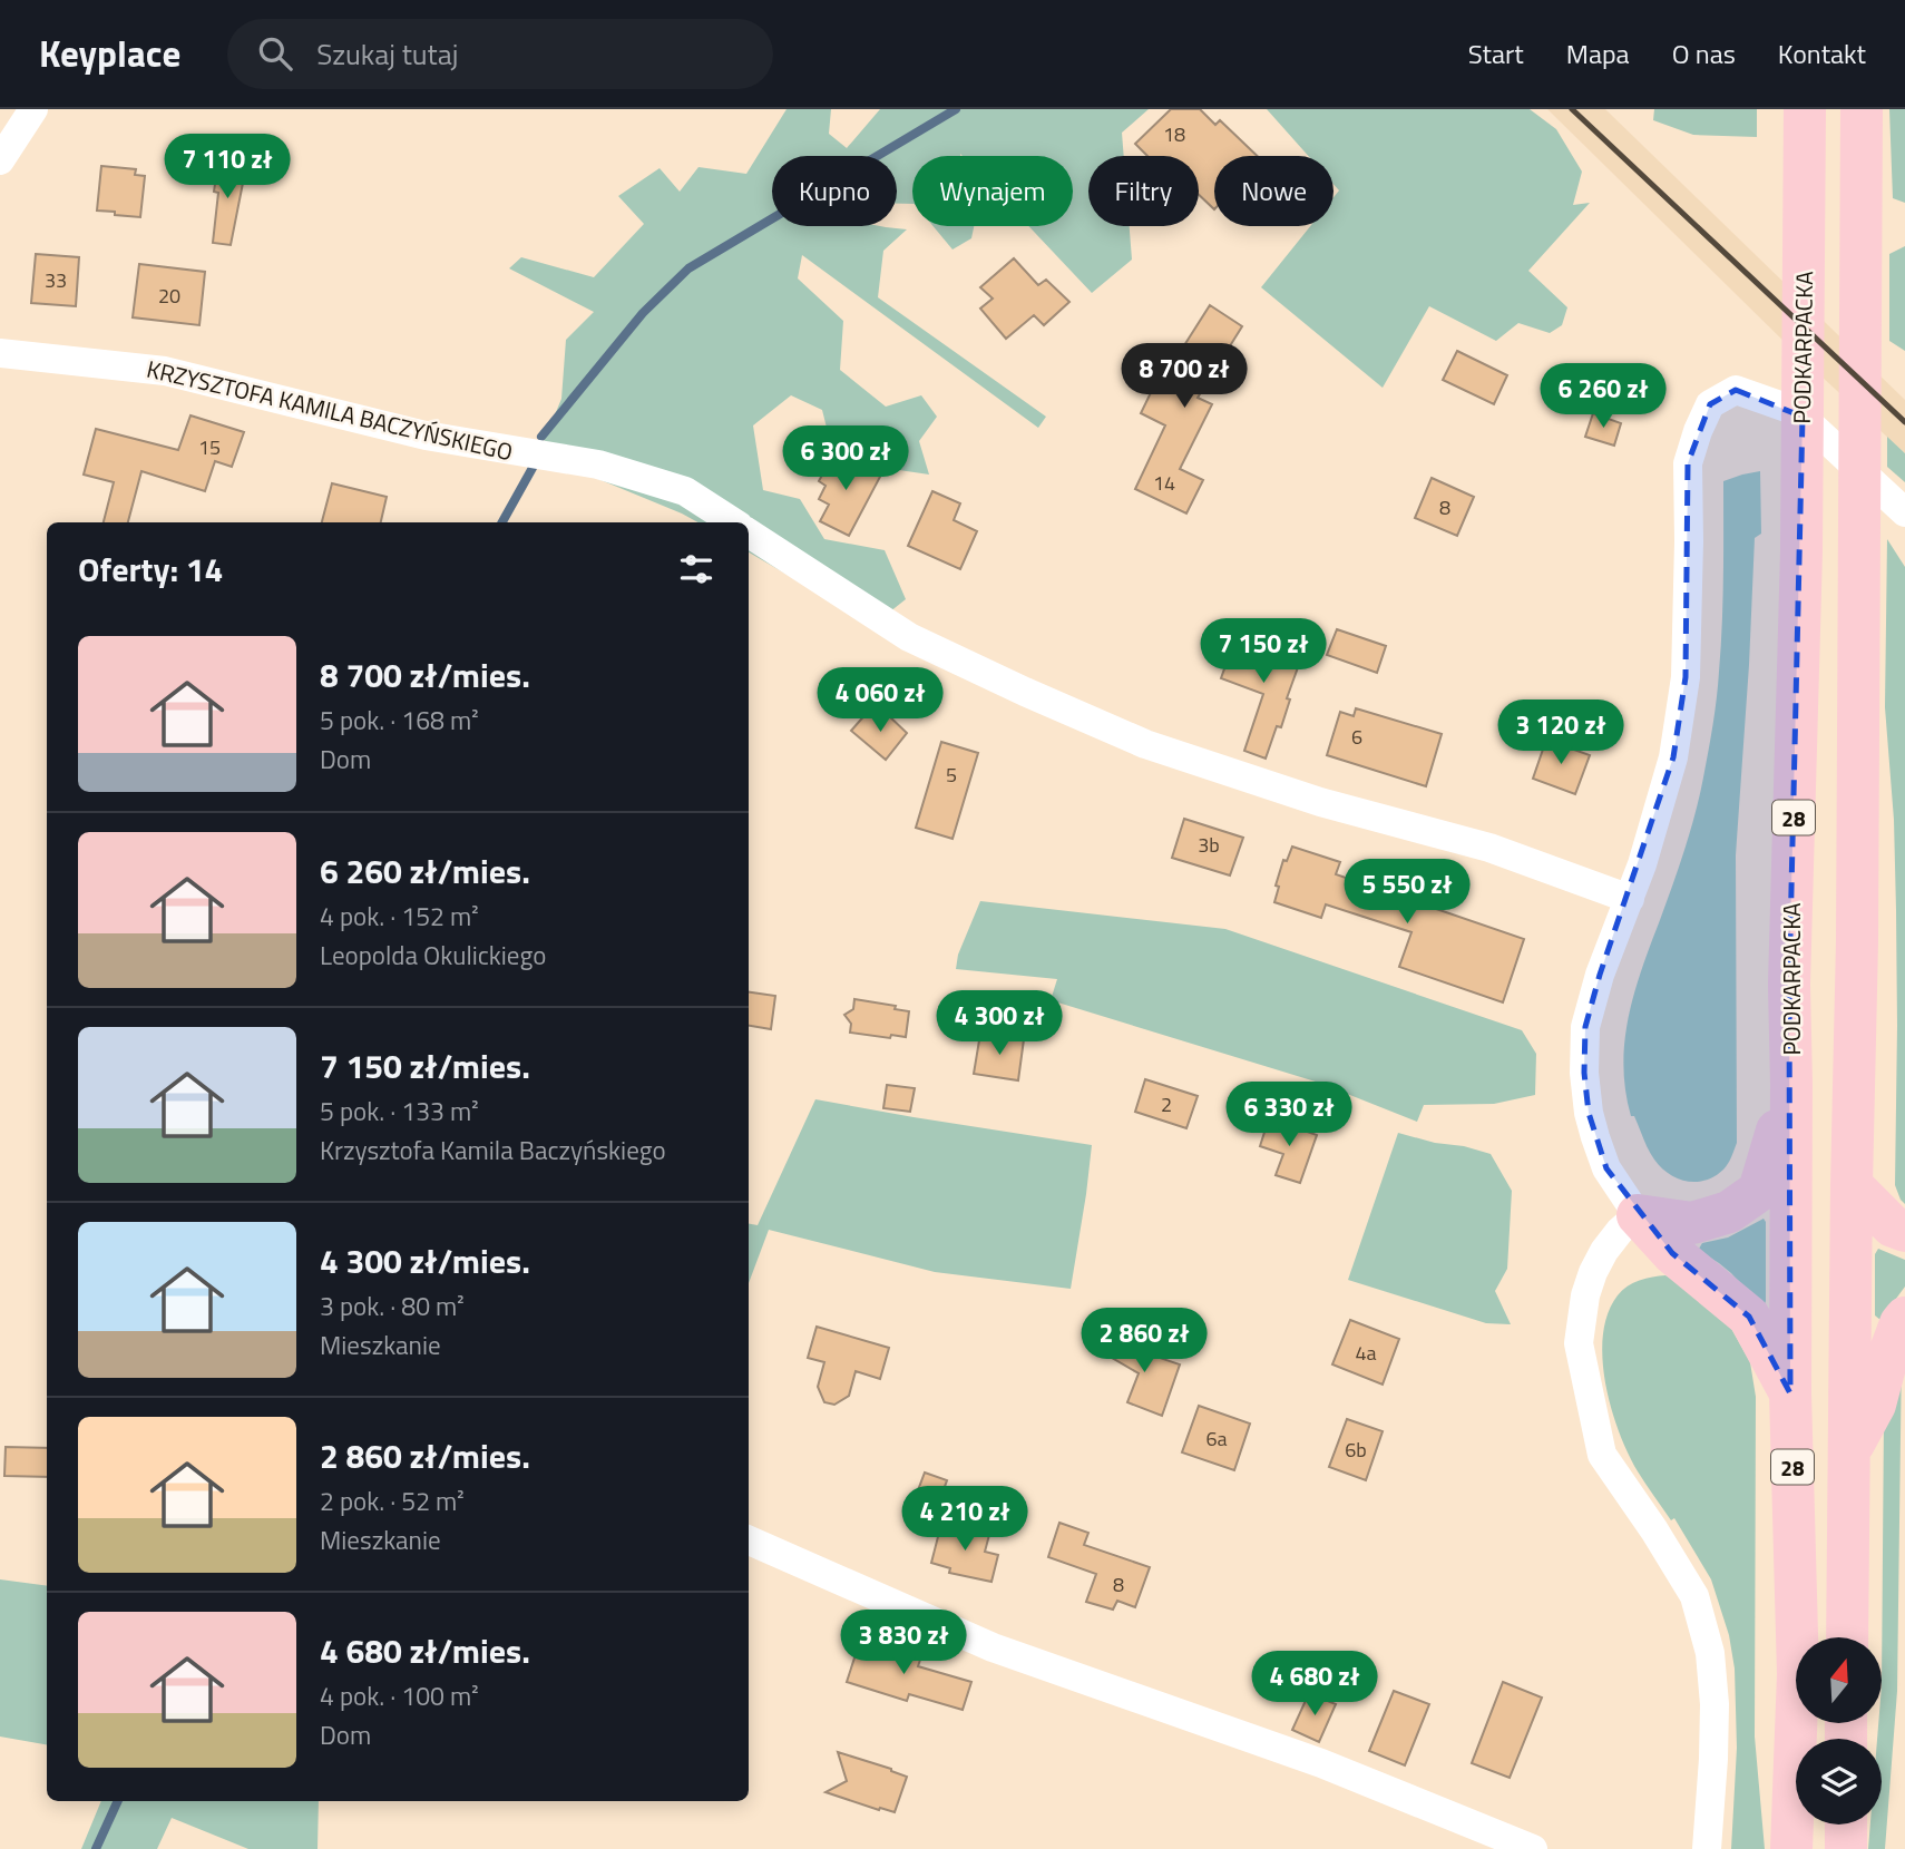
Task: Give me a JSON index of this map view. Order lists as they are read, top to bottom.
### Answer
{
  "streets": {
    "main road": ["PODKARPACKA", "28"],
    "street": ["KRZYSZTOFA KAMILA BACZYŃSKIEGO"]
  },
  "house_numbers": [
    "18",
    "33",
    "20",
    "15",
    "14",
    "8",
    "6",
    "5",
    "3b",
    "2",
    "4a",
    "6a",
    "6b",
    "8"
  ],
  "north": "top",
  "page": {
    "header": "Keyplace",
    "search": "Szukaj tutaj",
    "nav": [
      "Start",
      "Mapa",
      "O nas",
      "Kontakt"
    ],
    "price": [
      "7 110 zł",
      "8 700 zł",
      "6 260 zł",
      "6 300 zł",
      "7 150 zł",
      "4 060 zł",
      "3 120 zł",
      "5 550 zł",
      "4 300 zł",
      "6 330 zł",
      "2 860 zł",
      "4 210 zł",
      "3 830 zł",
      "4 680 zł"
    ],
    "chip": [
      "Kupno",
      "Wynajem",
      "Filtry",
      "Nowe"
    ],
    "heading": "Oferty: 14",
    "list": [
      {
        "name": "8 700 zł/mies.",
        "note": "5 pok. · 168 m² · Dom"
      },
      {
        "name": "6 260 zł/mies.",
        "note": "4 pok. · 152 m² · Leopolda Okulickiego"
      },
      {
        "name": "7 150 zł/mies.",
        "note": "5 pok. · 133 m² · Krzysztofa Kamila Baczyńskiego"
      },
      {
        "name": "4 300 zł/mies.",
        "note": "3 pok. · 80 m² · Mieszkanie"
      },
      {
        "name": "2 860 zł/mies.",
        "note": "2 pok. · 52 m² · Mieszkanie"
      },
      {
        "name": "4 680 zł/mies.",
        "note": "4 pok. · 100 m² · Dom"
      }
    ]
  }
}
